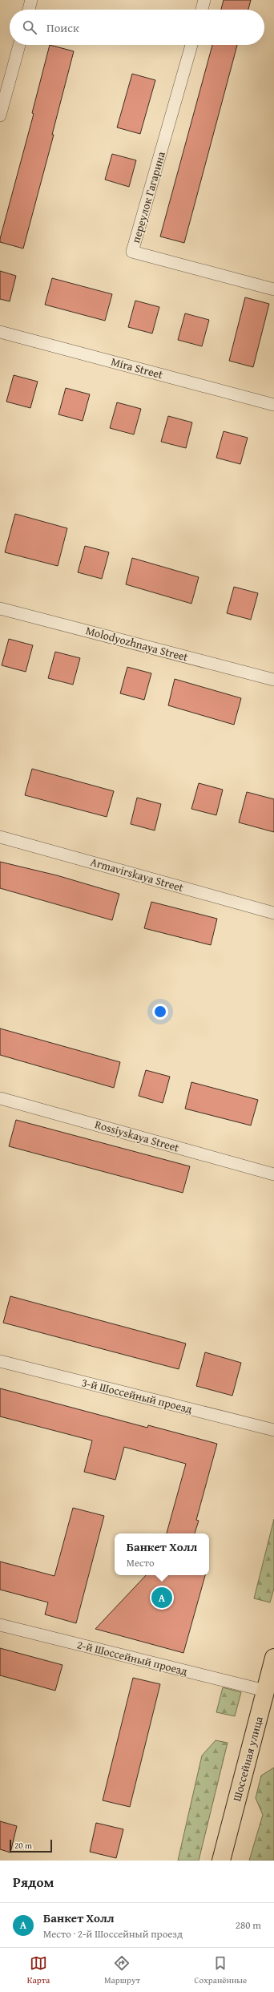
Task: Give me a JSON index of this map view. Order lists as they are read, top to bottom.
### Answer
{
  "streets": {
    "main road": ["Шоссейная улица"],
    "street": [
      "переулок Гагарина",
      "Mira Street",
      "Molodyozhnaya Street",
      "Armavirskaya Street",
      "Rossiyskaya Street",
      "3-й Шоссейный проезд",
      "2-й Шоссейный проезд"
    ]
  },
  "crossings": [
    ["2-й Шоссейный проезд", "Шоссейная улица"]
  ],
  "scale_bar": "20 m",
  "page": {
    "search": "Поиск",
    "popup": ["Банкет Холл", "Место"],
    "pins": "A",
    "scale": "20 m",
    "heading": "Рядом",
    "list": [
      {
        "mark": "A",
        "name": "Банкет Холл",
        "note": "Место · 2-й Шоссейный проезд",
        "value": "280 m"
      }
    ],
    "nav": ["Карта", "Маршрут", "Сохранённые"]
  }
}
